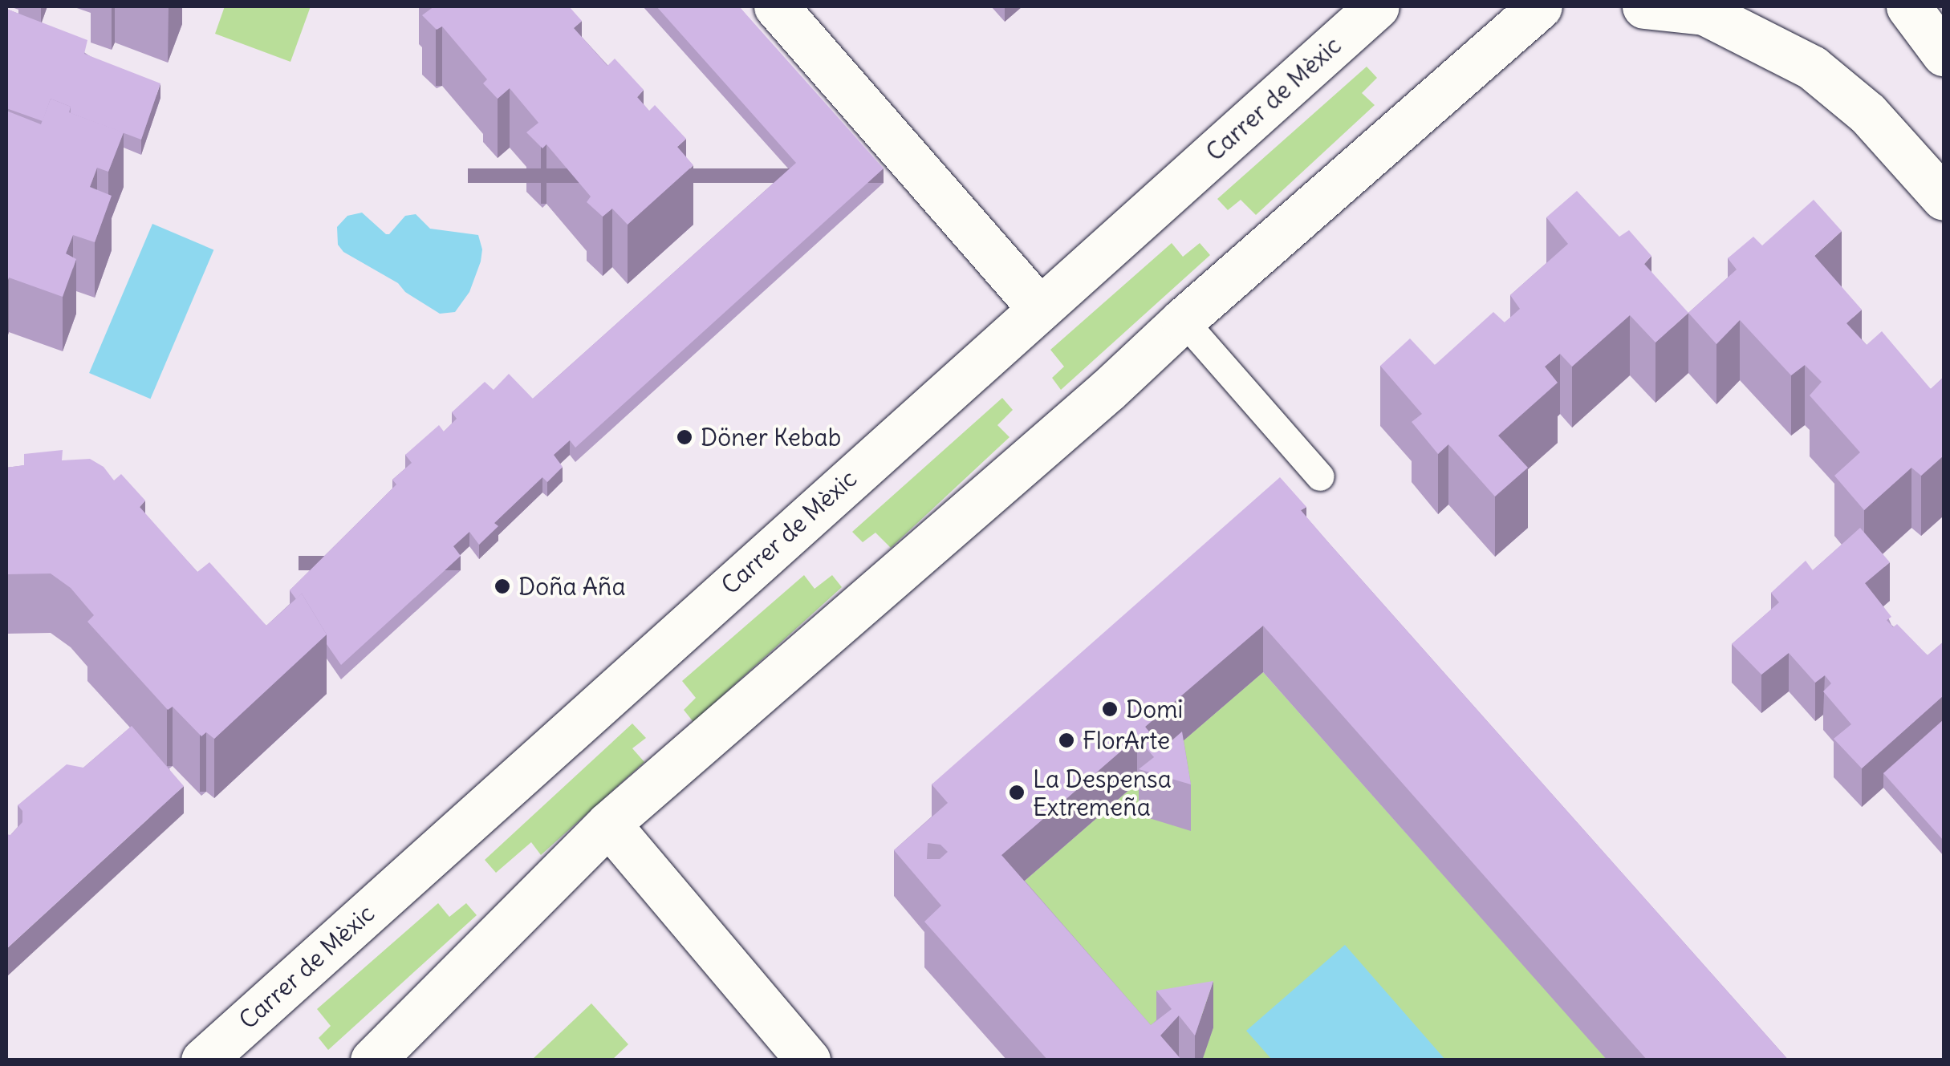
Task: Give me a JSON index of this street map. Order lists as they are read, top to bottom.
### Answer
{
  "streets": {
    "main road": ["Carrer de Mèxic"]
  },
  "places": [
    "Döner Kebab",
    "Doña Aña",
    "Domi",
    "FlorArte",
    "La Despensa Extremeña"
  ]
}
